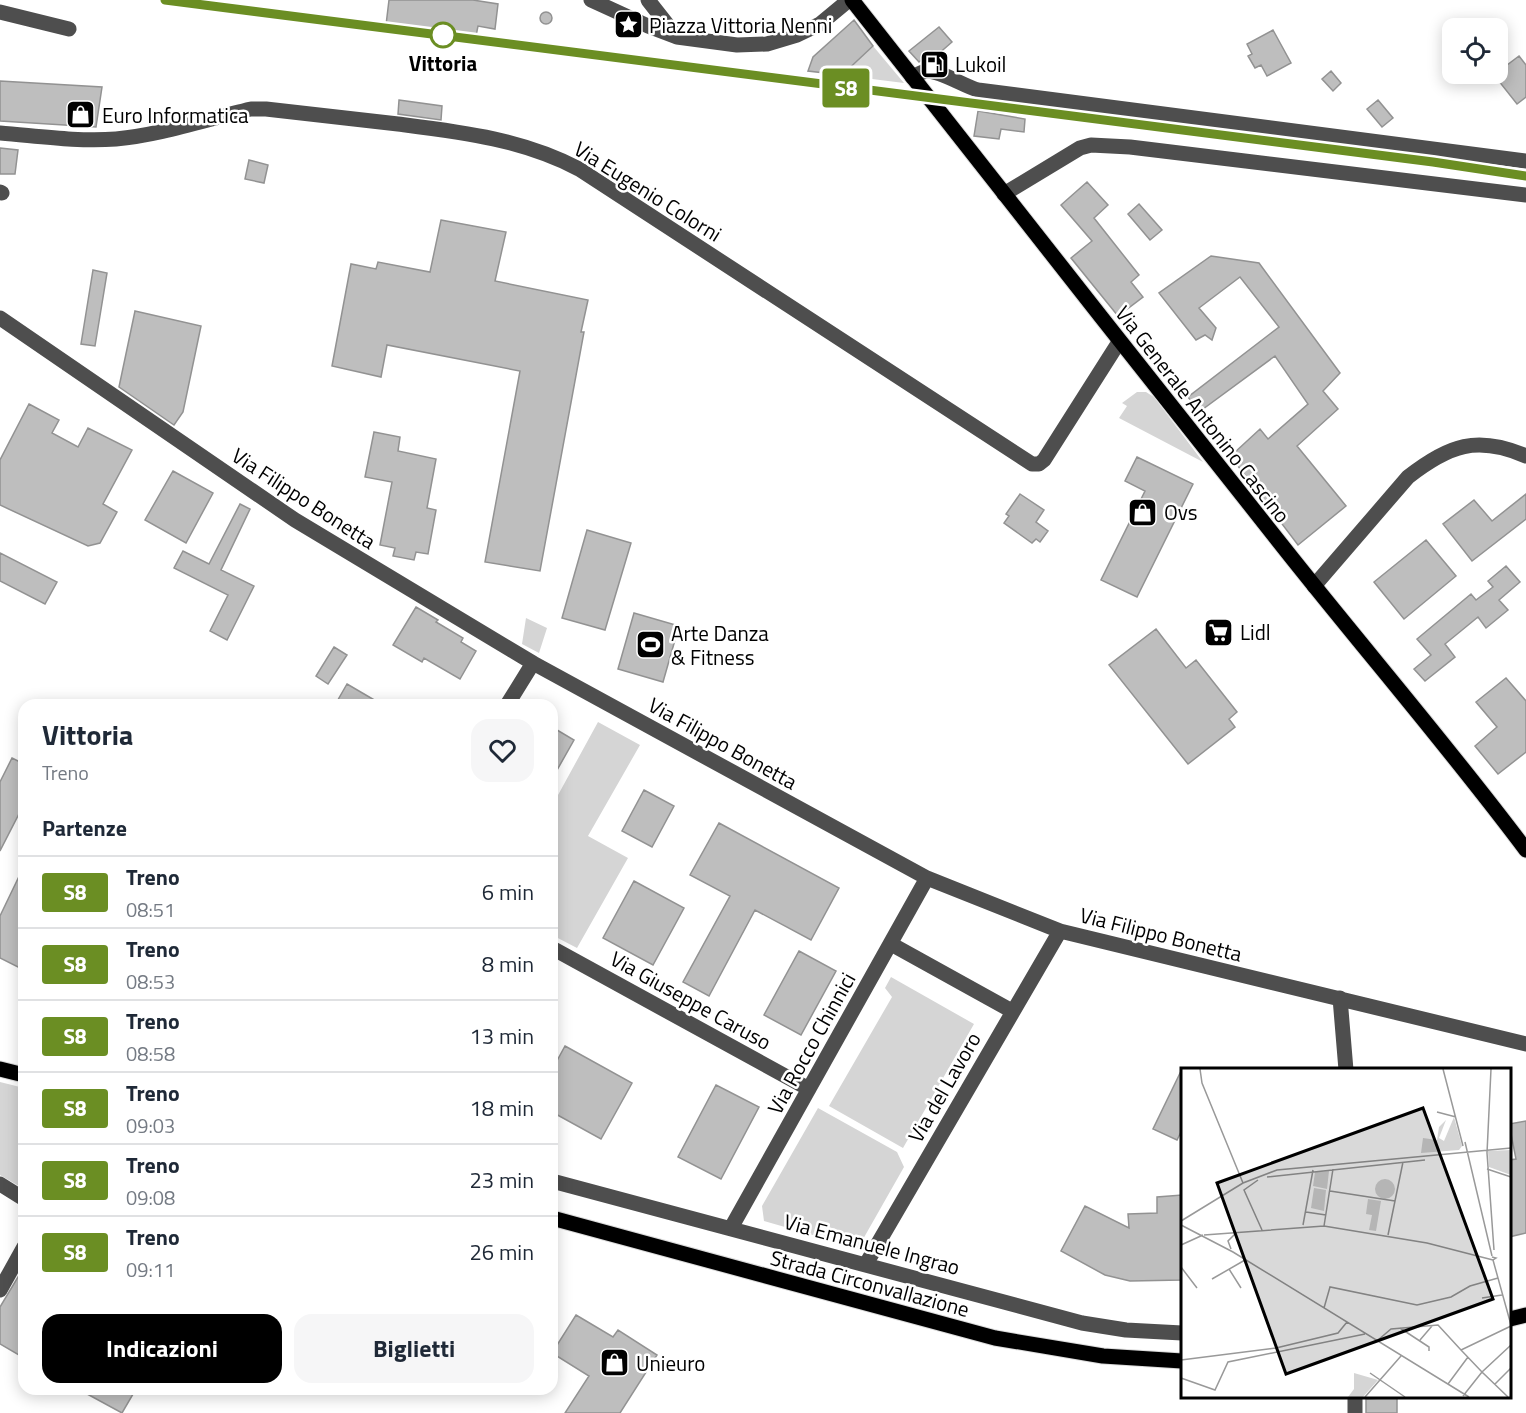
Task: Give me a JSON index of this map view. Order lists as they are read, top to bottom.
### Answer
{
  "streets": {
    "main road": ["Via Generale Antonino Cascino", "Strada Circonvallazione"],
    "street": [
      "Via Eugenio Colorni",
      "Via Filippo Bonetta",
      "Via Giuseppe Caruso",
      "Via Rocco Chinnici",
      "Via del Lavoro",
      "Via Emanuele Ingrao"
    ]
  },
  "crossings": [
    ["Via Eugenio Colorni", "Via Generale Antonino Cascino"],
    ["Via Filippo Bonetta", "Via Rocco Chinnici"],
    ["Via Filippo Bonetta", "Via del Lavoro"],
    ["Via Giuseppe Caruso", "Via Rocco Chinnici"],
    ["Via Rocco Chinnici", "Via Emanuele Ingrao"],
    ["Via del Lavoro", "Via Emanuele Ingrao"]
  ],
  "places": {
    "place": ["Piazza Vittoria Nenni"],
    "other": ["Vittoria"],
    "fuel station": ["Lukoil"],
    "shop": ["Euro Informatica", "Ovs", "Unieuro"],
    "supermarket": ["Lidl"],
    "sports": ["Arte Danza & Fitness"]
  },
  "page": {
    "on_map": "S8",
    "heading": [
      ["Vittoria", "Treno"],
      "Partenze"
    ],
    "list": [
      {
        "mark": "S8",
        "name": "Treno",
        "note": "08:51",
        "value": "6 min"
      },
      {
        "mark": "S8",
        "name": "Treno",
        "note": "08:53",
        "value": "8 min"
      },
      {
        "mark": "S8",
        "name": "Treno",
        "note": "08:58",
        "value": "13 min"
      },
      {
        "mark": "S8",
        "name": "Treno",
        "note": "09:03",
        "value": "18 min"
      },
      {
        "mark": "S8",
        "name": "Treno",
        "note": "09:08",
        "value": "23 min"
      },
      {
        "mark": "S8",
        "name": "Treno",
        "note": "09:11",
        "value": "26 min"
      }
    ],
    "buttons": ["Indicazioni", "Biglietti"]
  }
}
